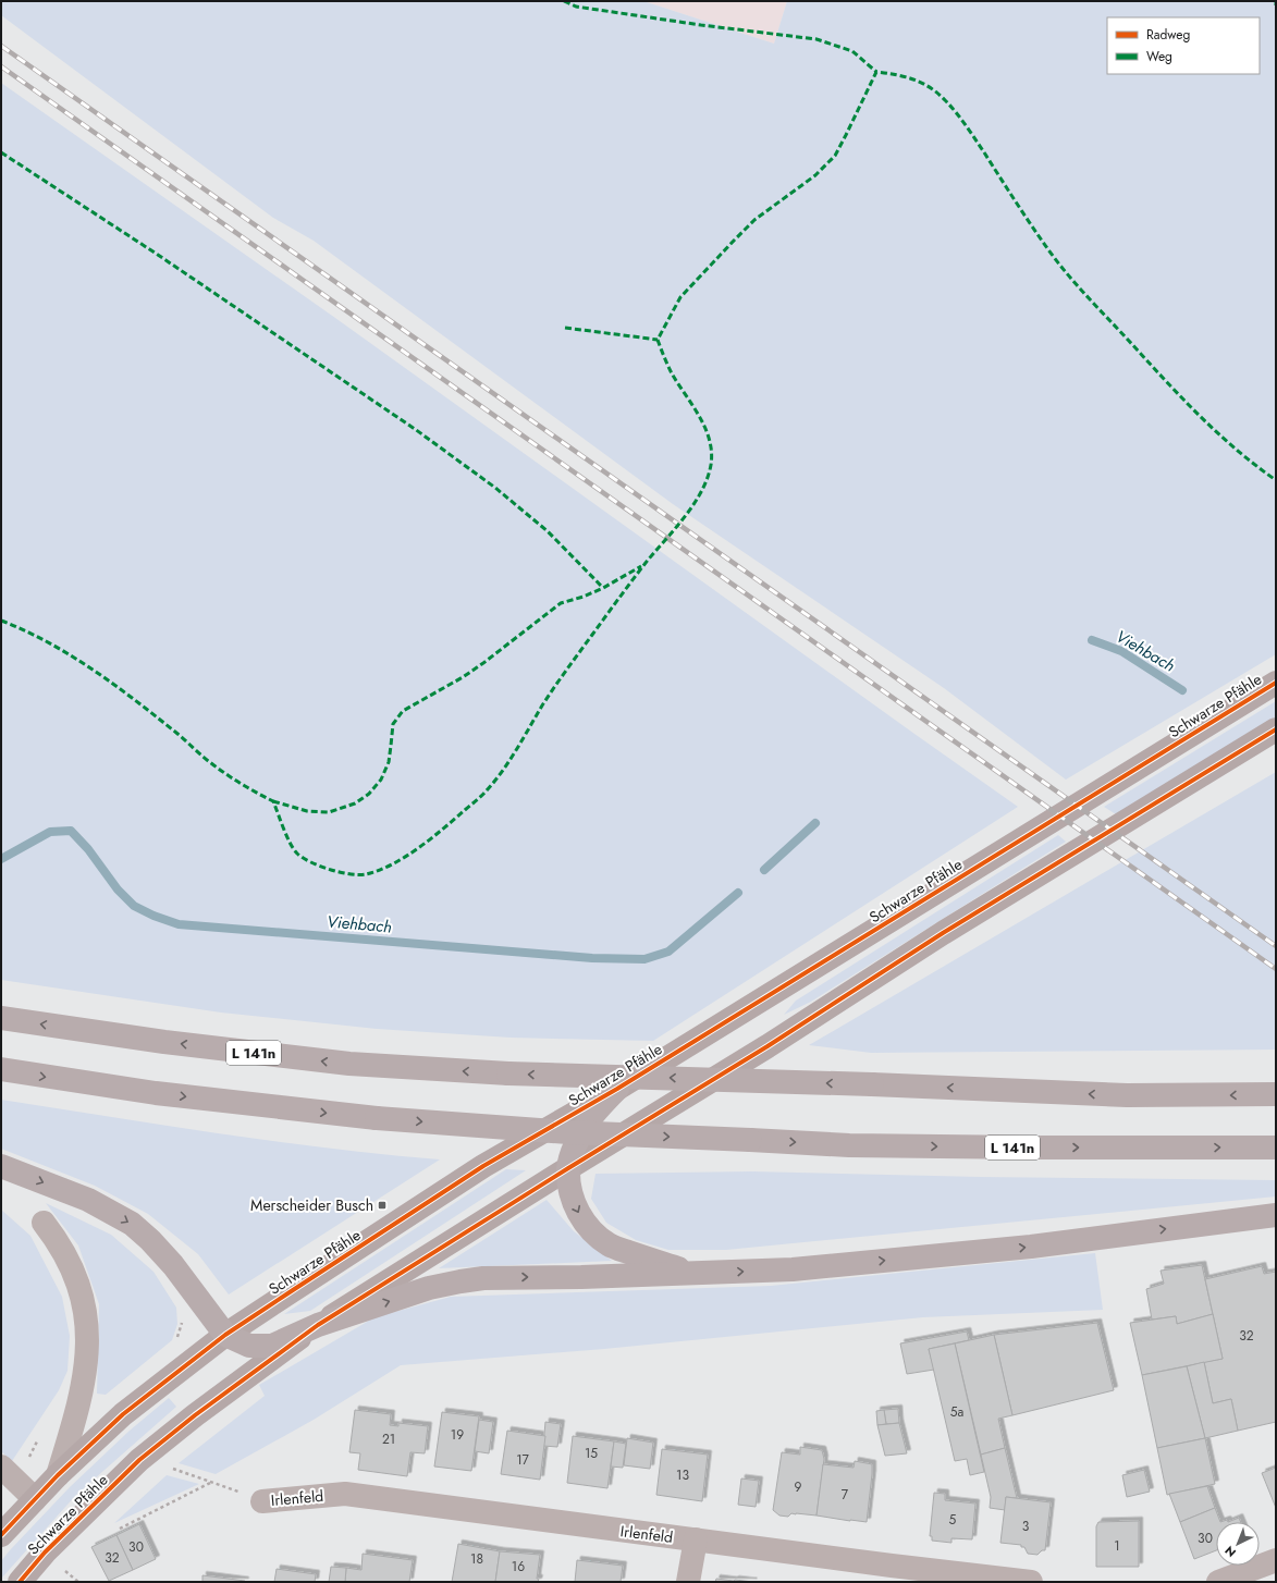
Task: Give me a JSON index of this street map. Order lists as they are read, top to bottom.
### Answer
{
  "streets": {
    "highway": ["L 141n"],
    "main road": ["Schwarze Pfähle"],
    "street": ["Irlenfeld"]
  },
  "water": ["Viehbach"],
  "places": {
    "transit": ["Merscheider Busch"]
  },
  "house_numbers": [
    "32",
    "5a",
    "19",
    "21",
    "15",
    "17",
    "13",
    "9",
    "7",
    "5",
    "3",
    "30",
    "1",
    "30",
    "32",
    "18",
    "16"
  ],
  "legend": ["Radweg", "Weg"],
  "north": "bottom left"
}
